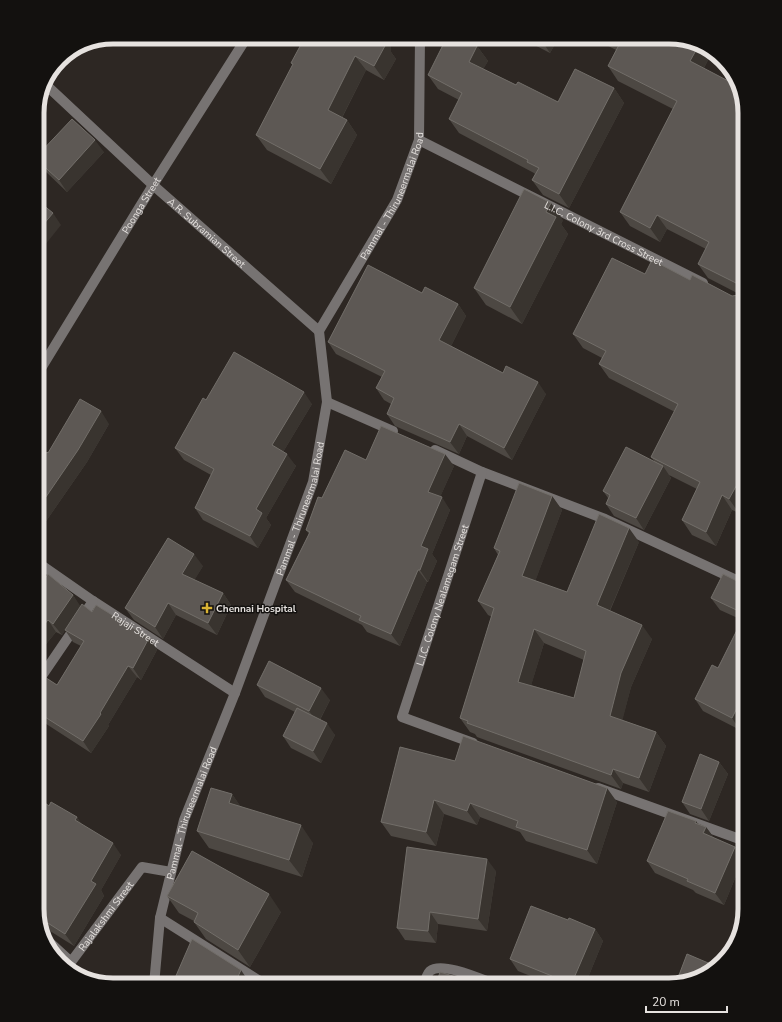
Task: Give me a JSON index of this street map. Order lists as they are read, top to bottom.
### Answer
{
  "streets": {
    "street": [
      "Pammal - Thiruneermalai Road",
      "Poonga Street",
      "A.R. Subramian Street",
      "L.I.C. Colony 3rd Cross Street",
      "L.I.C. Colony Nealamegam Street",
      "Rajaji Street",
      "Rajalakshmi Street"
    ]
  },
  "crossings": [
    ["Pammal - Thiruneermalai Road", "A.R. Subramian Street"],
    ["Pammal - Thiruneermalai Road", "L.I.C. Colony 3rd Cross Street"],
    ["Pammal - Thiruneermalai Road", "Rajaji Street"],
    ["Pammal - Thiruneermalai Road", "Rajalakshmi Street"],
    ["Poonga Street", "A.R. Subramian Street"]
  ],
  "places": {
    "health": ["Chennai Hospital"]
  },
  "scale_bar": "20 m"
}
